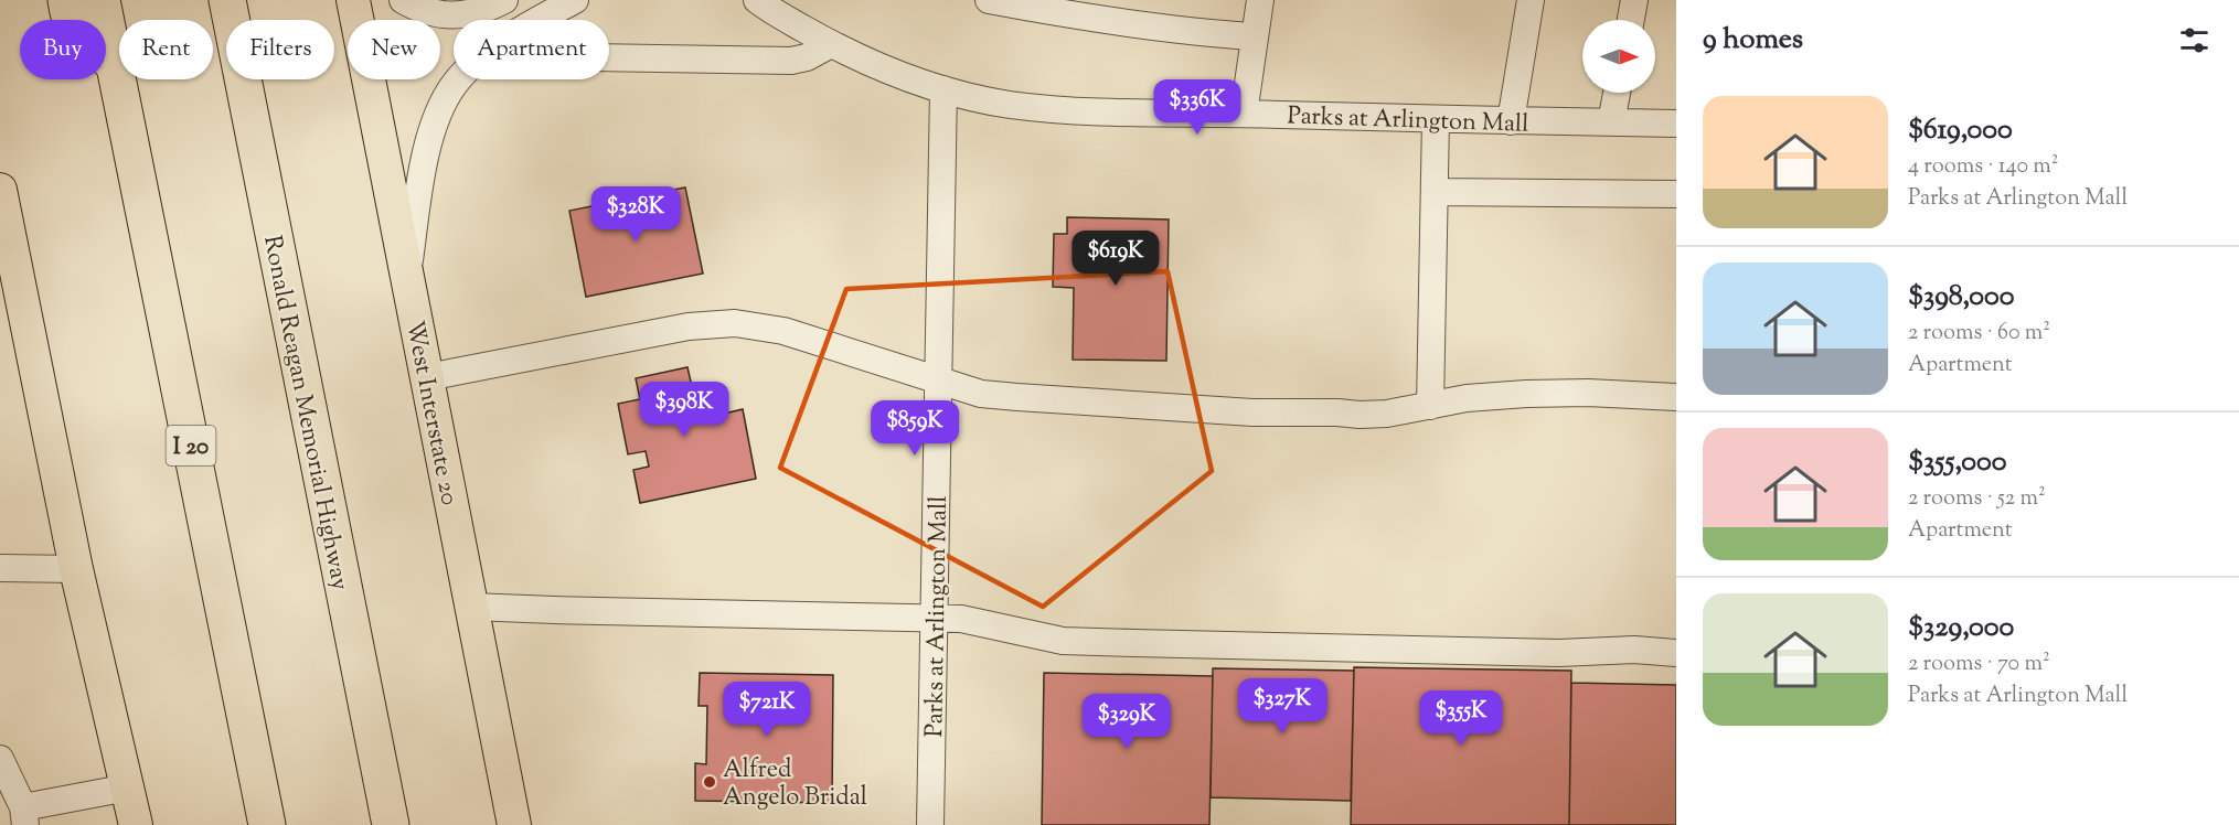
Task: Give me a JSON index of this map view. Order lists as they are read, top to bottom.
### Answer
{
  "streets": {
    "highway": ["Ronald Reagan Memorial Highway", "I 20"],
    "main road": ["West Interstate 20"],
    "street": ["Parks at Arlington Mall"]
  },
  "places": ["Alfred Angelo Bridal"],
  "north": "right",
  "page": {
    "heading": "9 homes",
    "chip": [
      "Buy",
      "Rent",
      "Filters",
      "New",
      "Apartment"
    ],
    "price": [
      "$336K",
      "$328K",
      "$619K",
      "$398K",
      "$859K",
      "$327K",
      "$721K",
      "$355K",
      "$329K"
    ],
    "list": [
      {
        "name": "$619,000",
        "note": "4 rooms · 140 m² · Parks at Arlington Mall"
      },
      {
        "name": "$398,000",
        "note": "2 rooms · 60 m² · Apartment"
      },
      {
        "name": "$355,000",
        "note": "2 rooms · 52 m² · Apartment"
      },
      {
        "name": "$329,000",
        "note": "2 rooms · 70 m² · Parks at Arlington Mall"
      }
    ]
  }
}
